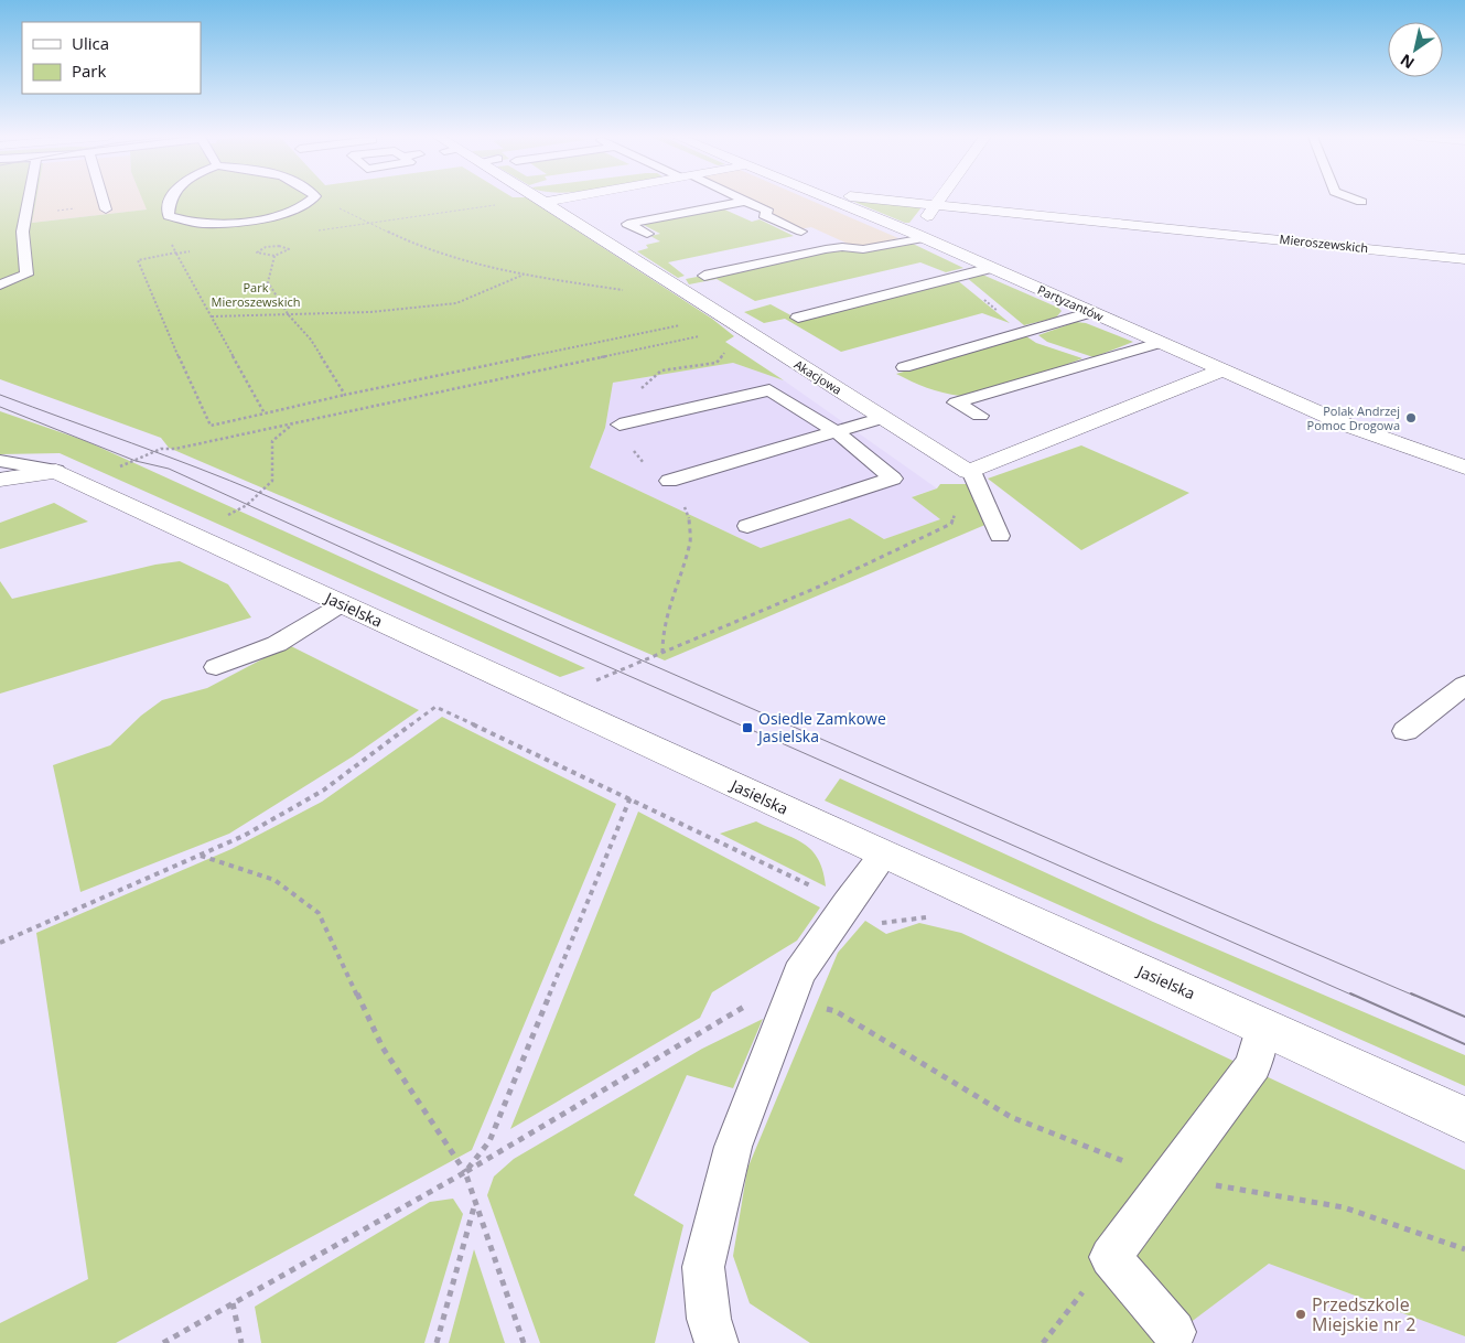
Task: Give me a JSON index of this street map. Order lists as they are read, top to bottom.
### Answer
{
  "streets": {
    "street": [
      "Mieroszewskich",
      "Partyzantów",
      "Akacjowa",
      "Jasielska"
    ]
  },
  "parks": ["Park Mieroszewskich"],
  "places": {
    "other": ["Polak Andrzej Pomoc Drogowa", "Przedszkole Miejskie nr 2"],
    "transit": ["Osiedle Zamkowe Jasielska"]
  },
  "legend": ["Ulica", "Park"],
  "north": "bottom left"
}
